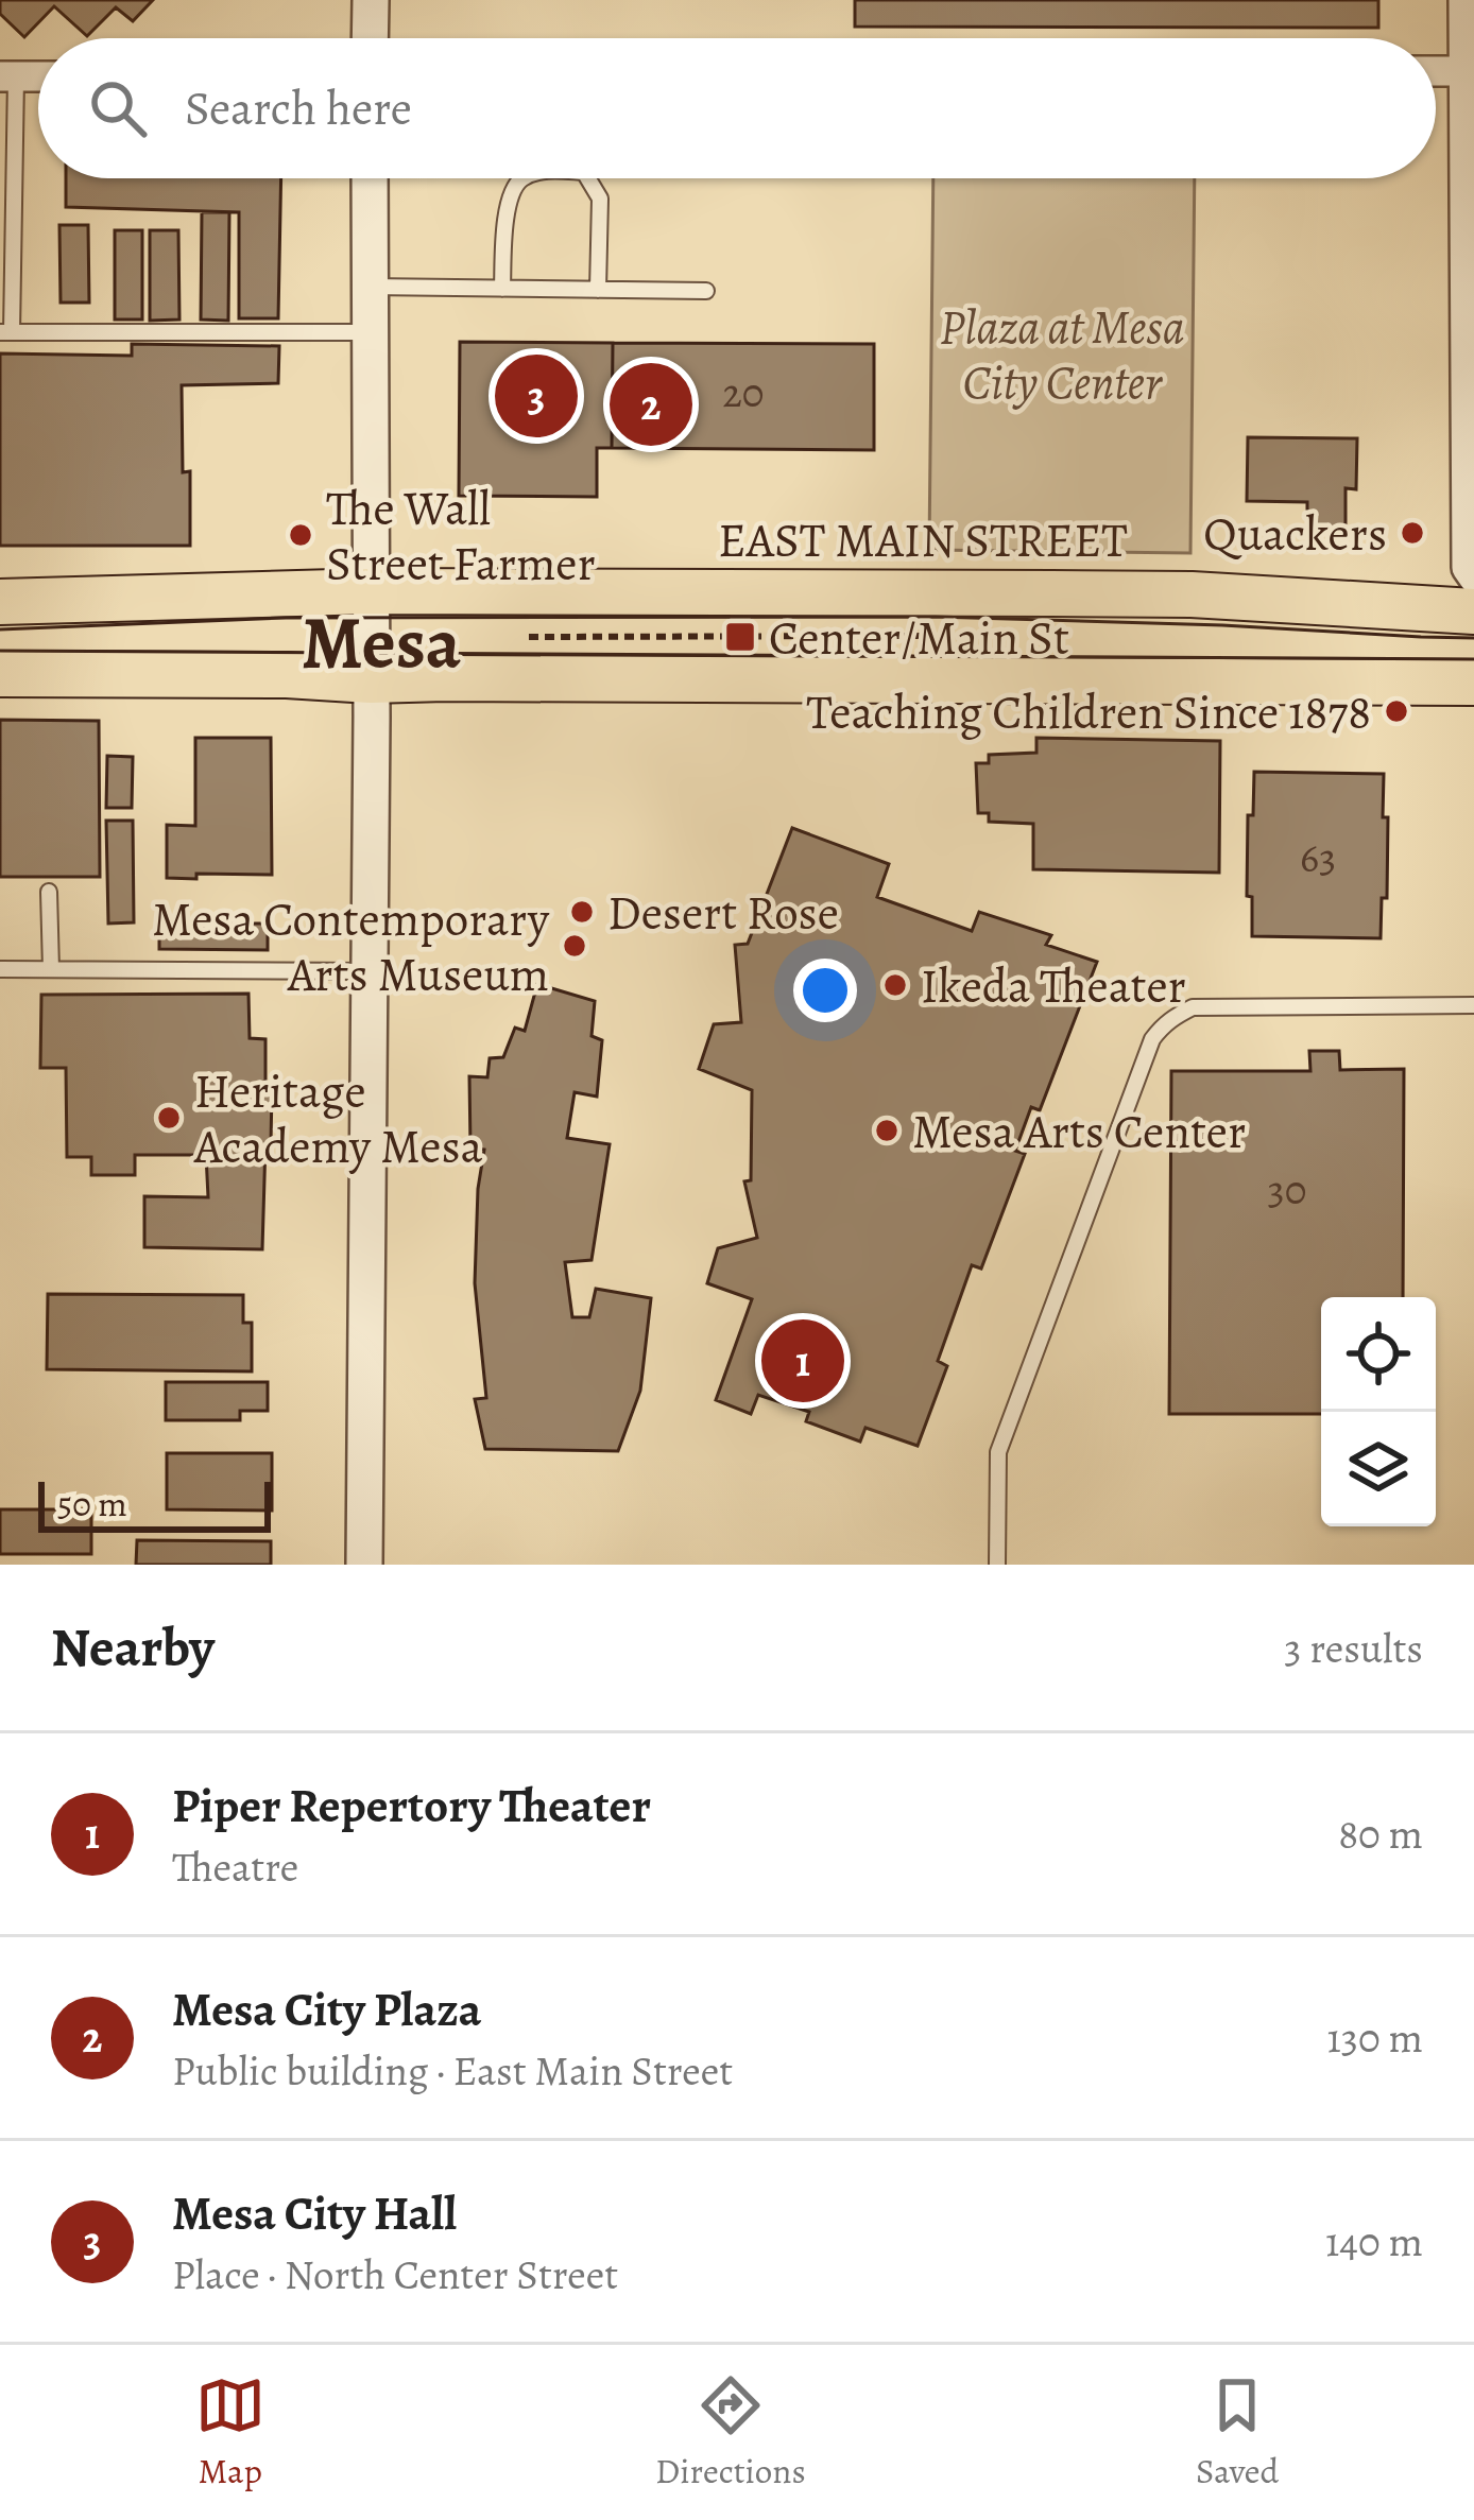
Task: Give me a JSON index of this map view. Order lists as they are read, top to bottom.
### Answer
{
  "streets": {
    "main road": ["EAST MAIN STREET"]
  },
  "districts": ["Mesa"],
  "parks": ["Plaza at Mesa City Center"],
  "places": {
    "other": [
      "Quackers",
      "The Wall Street Farmer",
      "Teaching Children Since 1878",
      "Desert Rose",
      "Mesa Contemporary Arts Museum",
      "Ikeda Theater",
      "Heritage Academy Mesa",
      "Mesa Arts Center"
    ],
    "transit": ["Center/Main St"]
  },
  "house_numbers": ["20", "63", "30"],
  "scale_bar": "50 m",
  "page": {
    "search": "Search here",
    "pins": ["3", "2", "1"],
    "scale": "50 m",
    "heading": ["Nearby", "3 results"],
    "list": [
      {
        "mark": "1",
        "name": "Piper Repertory Theater",
        "note": "Theatre",
        "value": "80 m"
      },
      {
        "mark": "2",
        "name": "Mesa City Plaza",
        "note": "Public building · East Main Street",
        "value": "130 m"
      },
      {
        "mark": "3",
        "name": "Mesa City Hall",
        "note": "Place · North Center Street",
        "value": "140 m"
      }
    ],
    "nav": ["Map", "Directions", "Saved"]
  }
}
